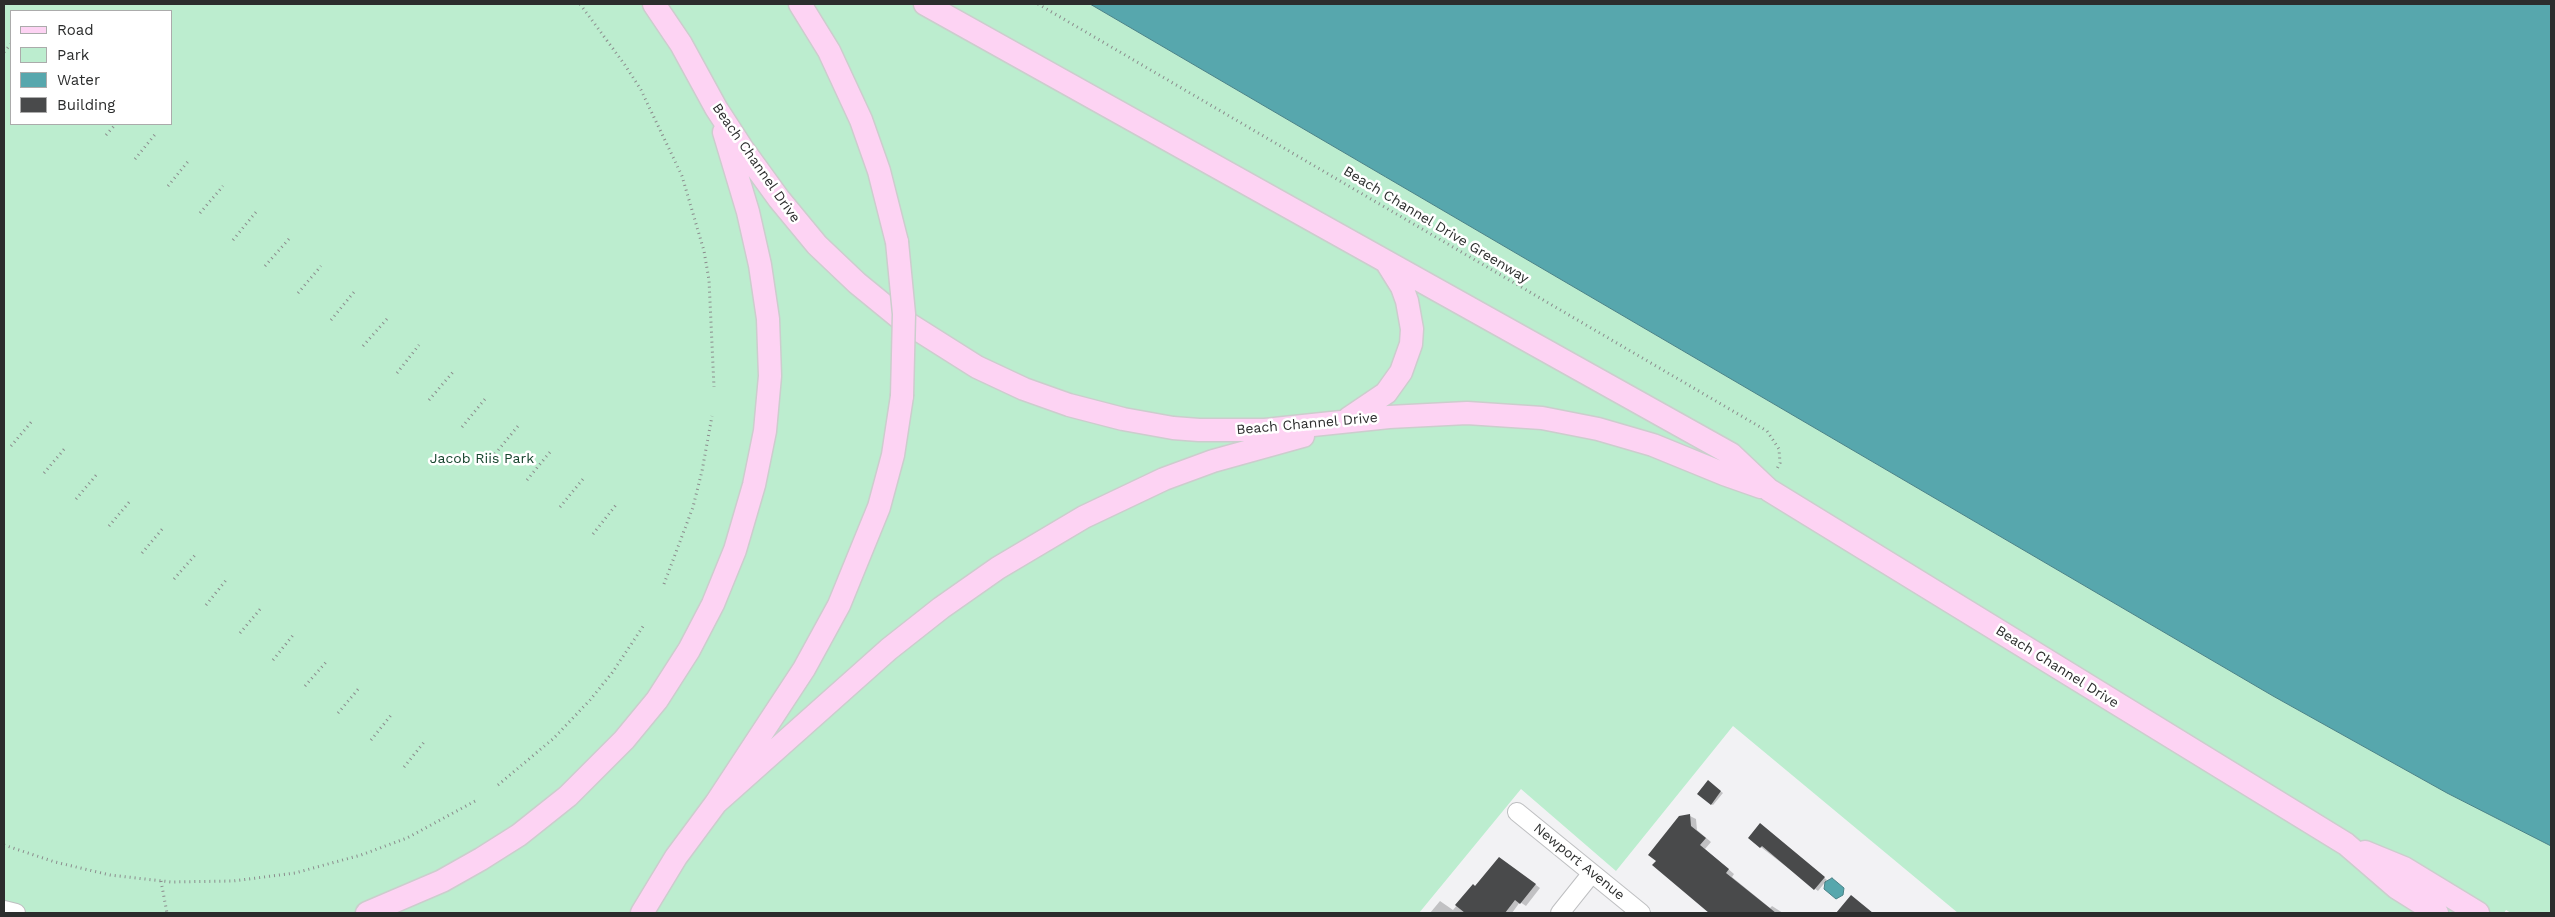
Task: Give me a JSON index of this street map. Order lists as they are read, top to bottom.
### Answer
{
  "streets": {
    "main road": ["Beach Channel Drive"],
    "street": ["Newport Avenue"],
    "path": ["Beach Channel Drive Greenway"]
  },
  "crossings": [
    ["Beach Channel Drive", "Beach Channel Drive Greenway"]
  ],
  "parks": ["Jacob Riis Park"],
  "legend": [
    "Road",
    "Park",
    "Water",
    "Building"
  ]
}
